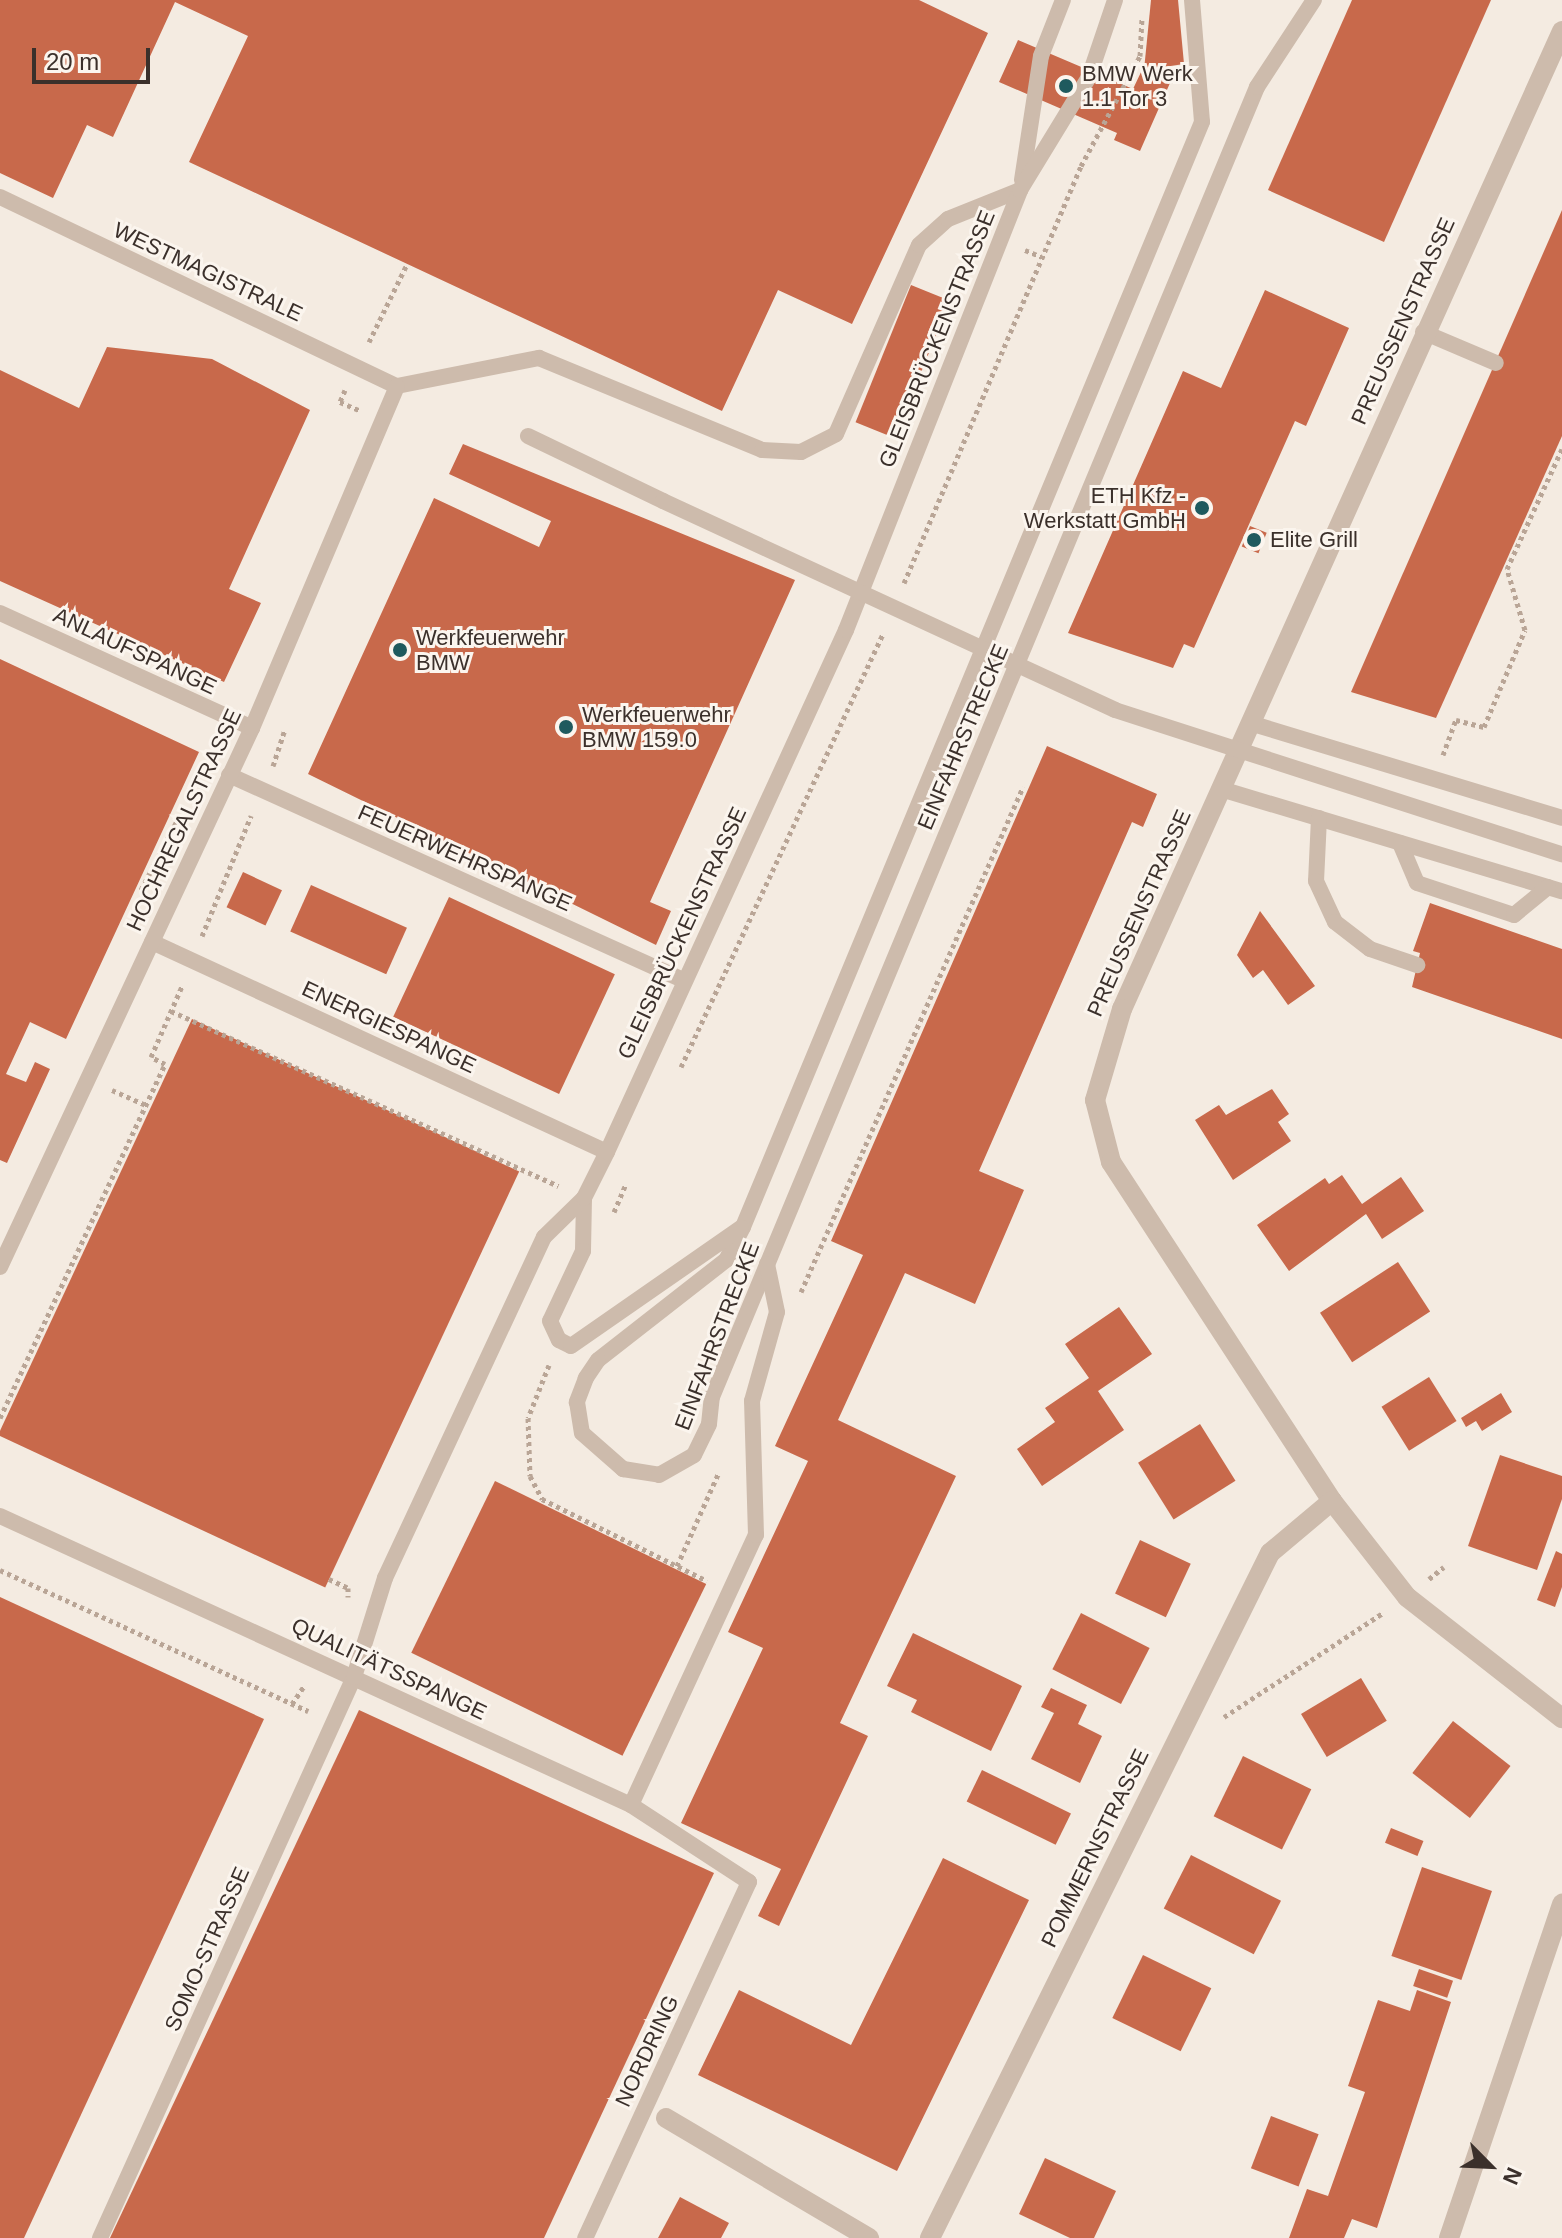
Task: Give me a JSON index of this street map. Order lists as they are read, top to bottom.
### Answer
{
  "streets": {
    "street": ["PREUSSENSTRASSE", "POMMERNSTRASSE"],
    "lane": [
      "WESTMAGISTRALE",
      "GLEISBRÜCKENSTRASSE",
      "ANLAUFSPANGE",
      "EINFAHRSTRECKE",
      "HOCHREGALSTRASSE",
      "FEUERWEHRSPANGE",
      "ENERGIESPANGE",
      "QUALITÄTSSPANGE",
      "SOMO-STRASSE",
      "NORDRING"
    ]
  },
  "crossings": [
    ["WESTMAGISTRALE", "HOCHREGALSTRASSE"],
    ["PREUSSENSTRASSE", "POMMERNSTRASSE"],
    ["GLEISBRÜCKENSTRASSE", "FEUERWEHRSPANGE"],
    ["GLEISBRÜCKENSTRASSE", "ENERGIESPANGE"],
    ["GLEISBRÜCKENSTRASSE", "QUALITÄTSSPANGE"],
    ["GLEISBRÜCKENSTRASSE", "SOMO-STRASSE"],
    ["ANLAUFSPANGE", "HOCHREGALSTRASSE"],
    ["HOCHREGALSTRASSE", "FEUERWEHRSPANGE"],
    ["HOCHREGALSTRASSE", "ENERGIESPANGE"],
    ["QUALITÄTSSPANGE", "SOMO-STRASSE"],
    ["QUALITÄTSSPANGE", "NORDRING"]
  ],
  "places": [
    "BMW Werk 1.1 Tor 3",
    "ETH Kfz - Werkstatt GmbH",
    "Elite Grill",
    "Werkfeuerwehr BMW",
    "Werkfeuerwehr BMW 159.0"
  ],
  "scale_bar": "20 m",
  "north": "bottom right"
}
